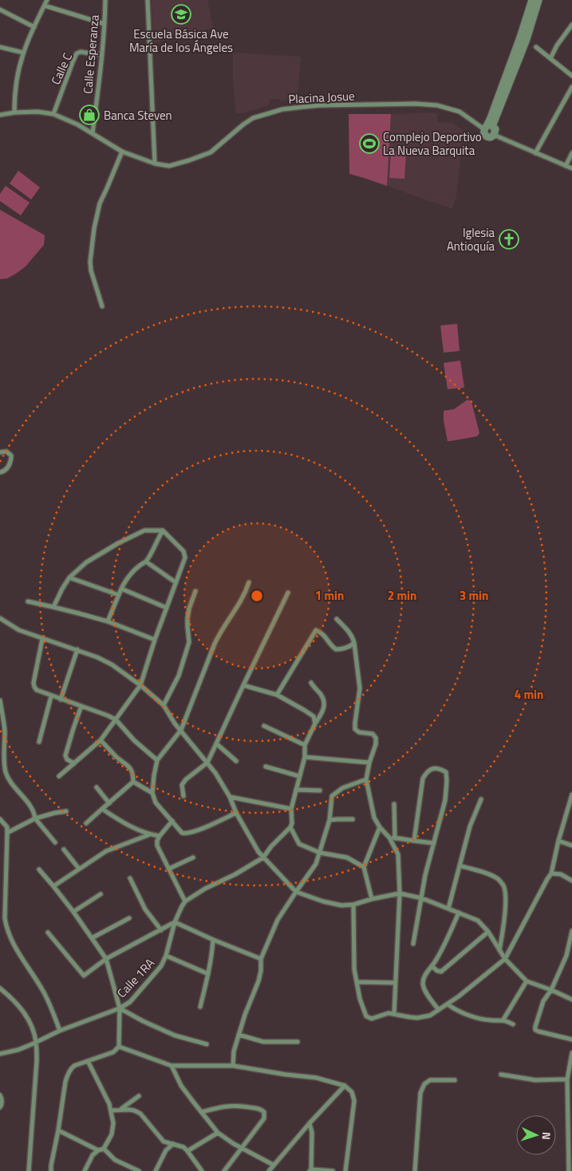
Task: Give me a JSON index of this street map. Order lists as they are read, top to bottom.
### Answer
{
  "streets": {
    "street": [
      "Calle Esperanza",
      "Calle C",
      "Placina Josue",
      "Calle 1RA"
    ]
  },
  "crossings": [
    ["Calle Esperanza", "Calle C"],
    ["Calle Esperanza", "Placina Josue"],
    ["Calle C", "Placina Josue"]
  ],
  "places": {
    "school or university": ["Escuela Básica Ave María de los Ángeles"],
    "shop": ["Banca Steven"],
    "sports": ["Complejo Deportivo La Nueva Barquita"],
    "church": ["Iglesia Antioquía"]
  },
  "north": "right",
  "rings": [
    "1 min",
    "2 min",
    "3 min",
    "4 min"
  ]
}
